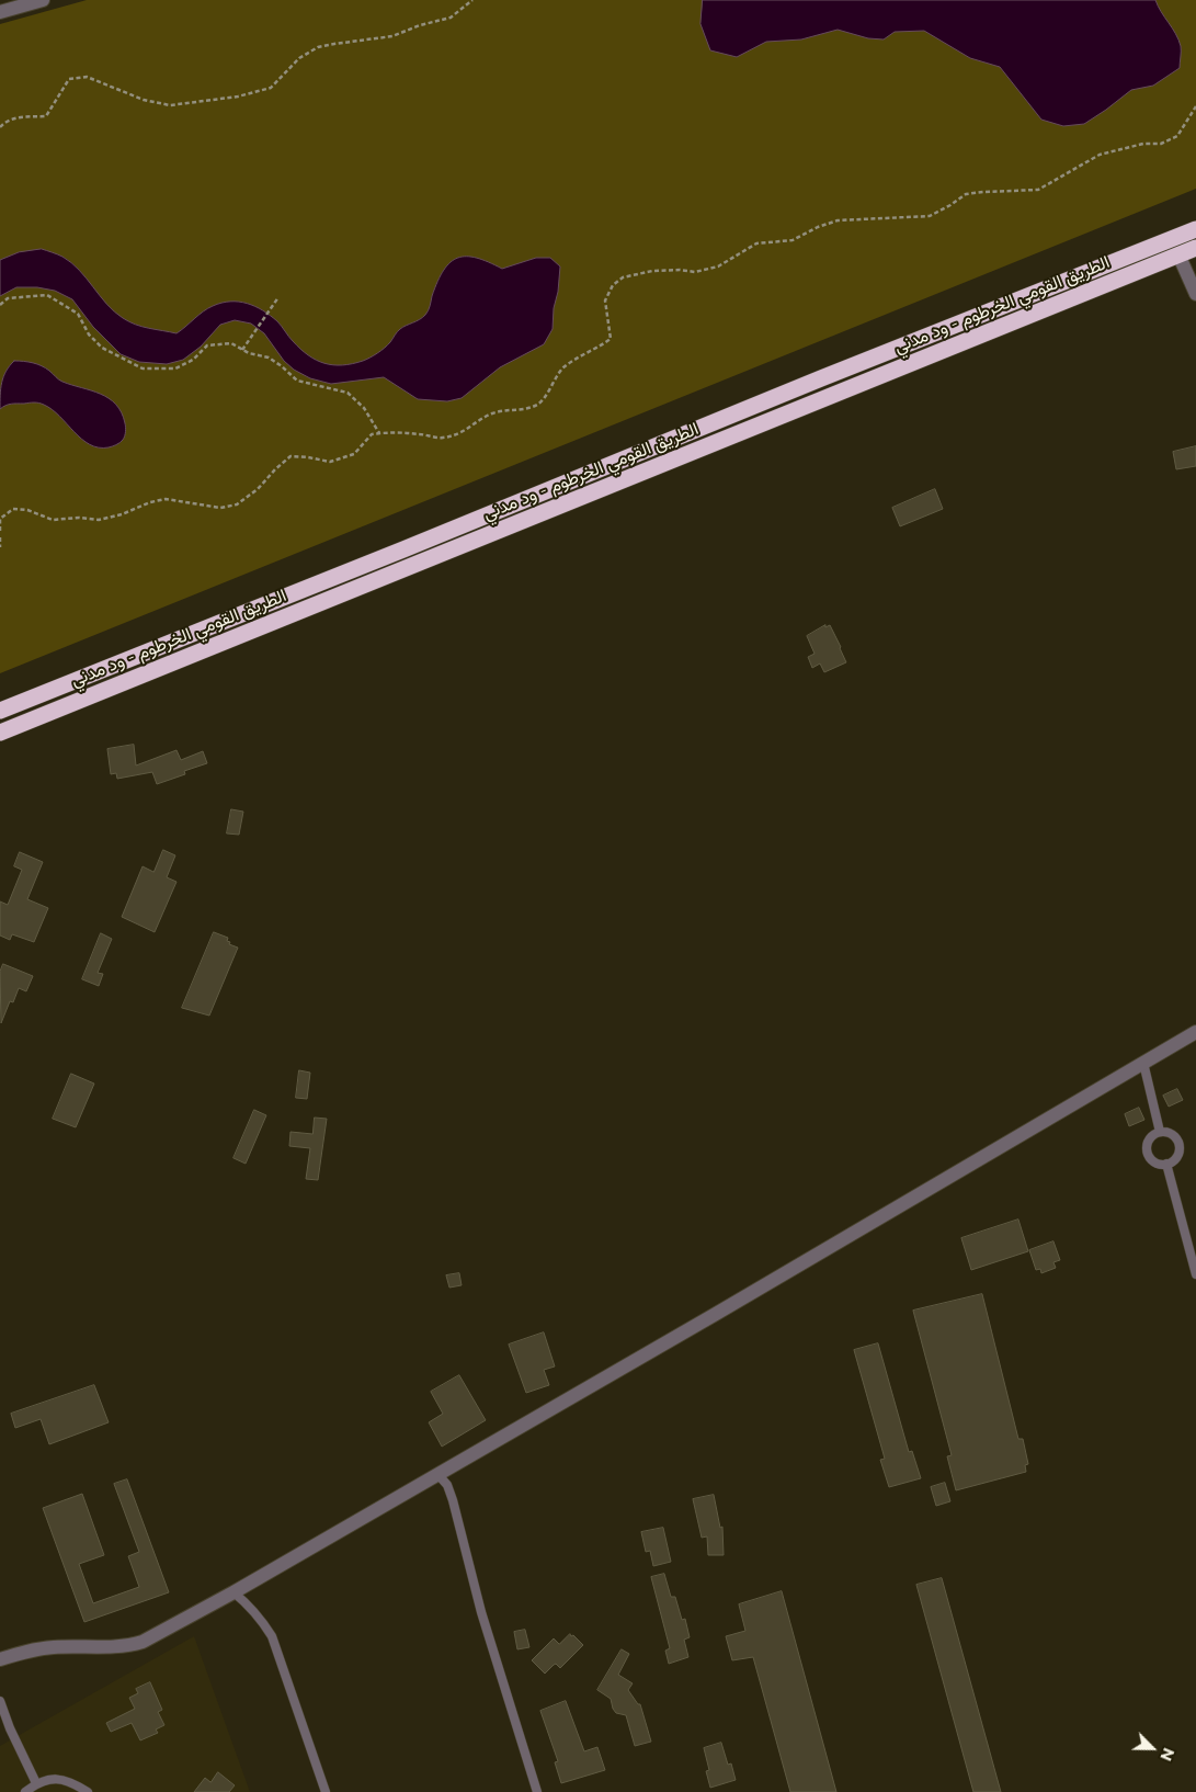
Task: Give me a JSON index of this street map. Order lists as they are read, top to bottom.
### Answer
{
  "streets": {
    "highway": ["الطريق القومي الخرطوم - ود مدني"]
  },
  "north": "bottom right"
}
